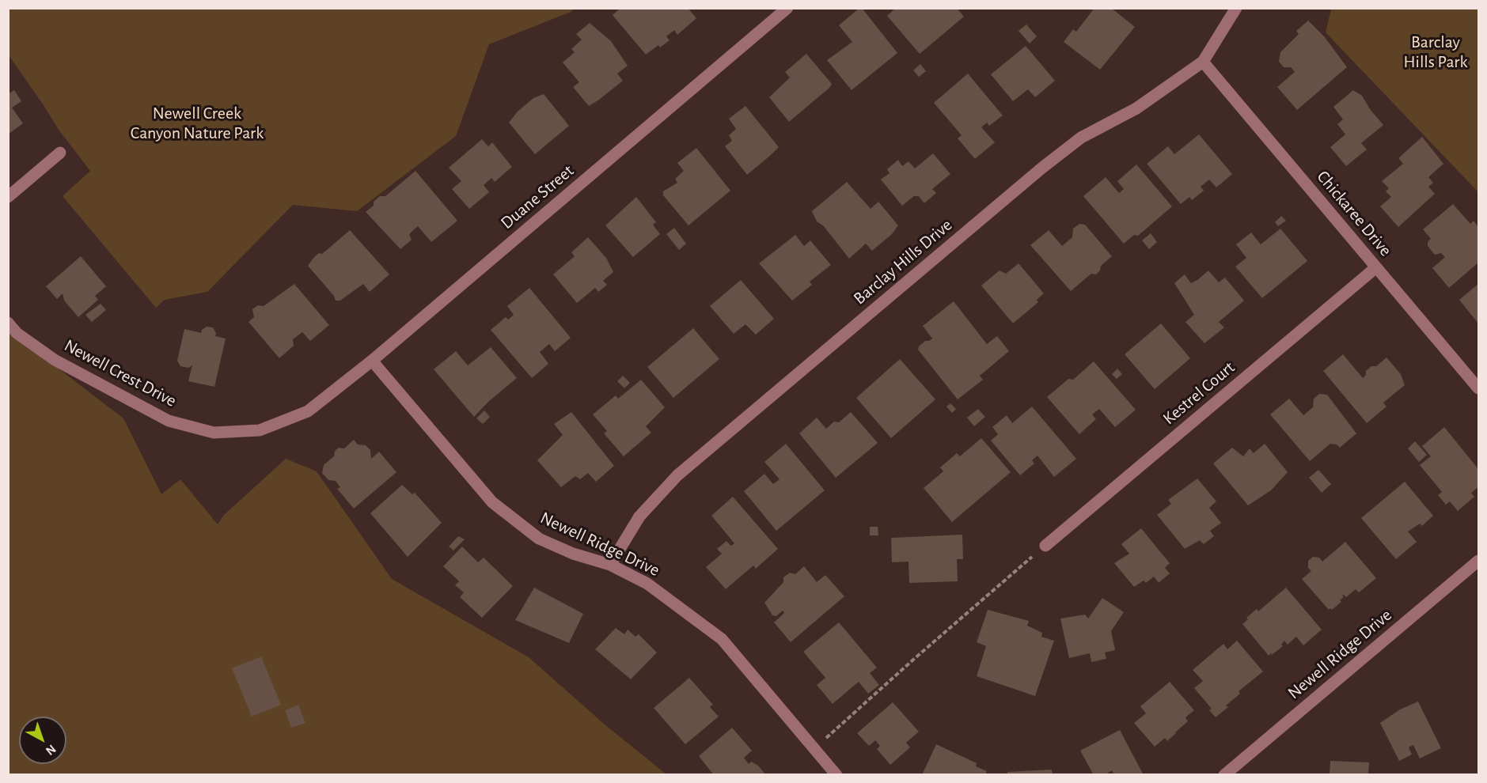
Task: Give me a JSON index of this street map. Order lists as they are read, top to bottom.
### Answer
{
  "streets": {
    "street": [
      "Duane Street",
      "Chickaree Drive",
      "Barclay Hills Drive",
      "Newell Crest Drive",
      "Kestrel Court",
      "Newell Ridge Drive"
    ]
  },
  "crossings": [
    ["Duane Street", "Newell Crest Drive"],
    ["Duane Street", "Newell Ridge Drive"],
    ["Chickaree Drive", "Barclay Hills Drive"],
    ["Chickaree Drive", "Kestrel Court"],
    ["Barclay Hills Drive", "Newell Ridge Drive"]
  ],
  "parks": ["Barclay Hills Park", "Newell Creek Canyon Nature Park"],
  "north": "bottom right"
}
